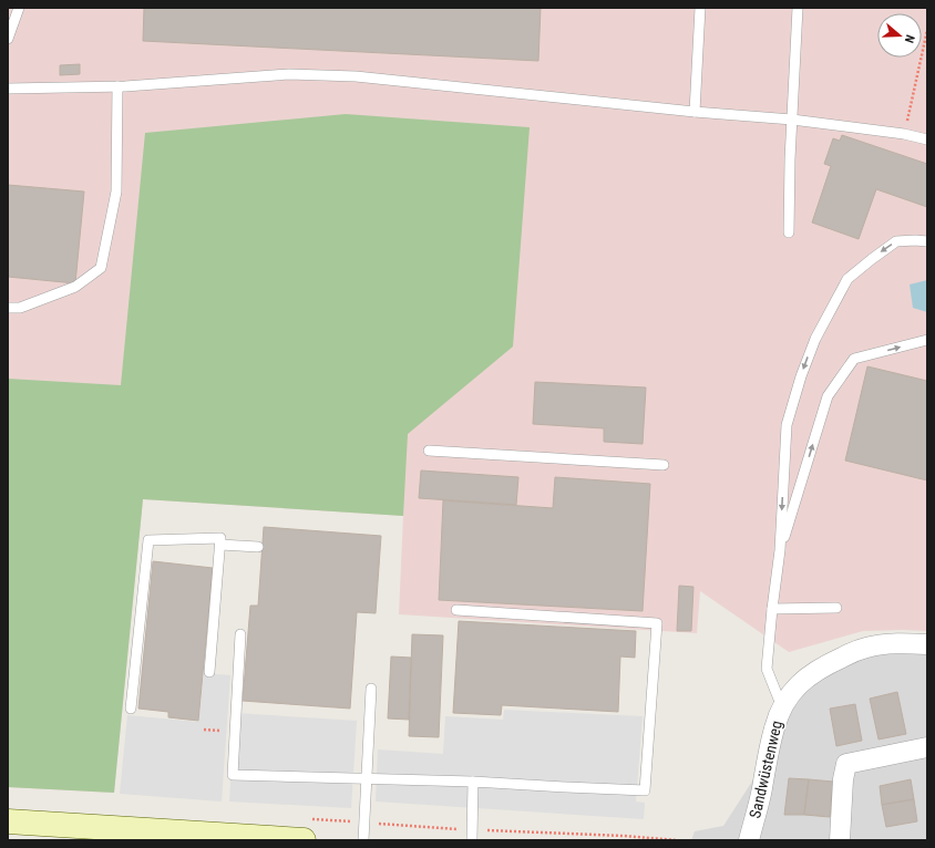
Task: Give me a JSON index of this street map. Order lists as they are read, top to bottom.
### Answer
{
  "streets": {
    "street": ["Sandwüstenweg"]
  },
  "north": "right"
}
